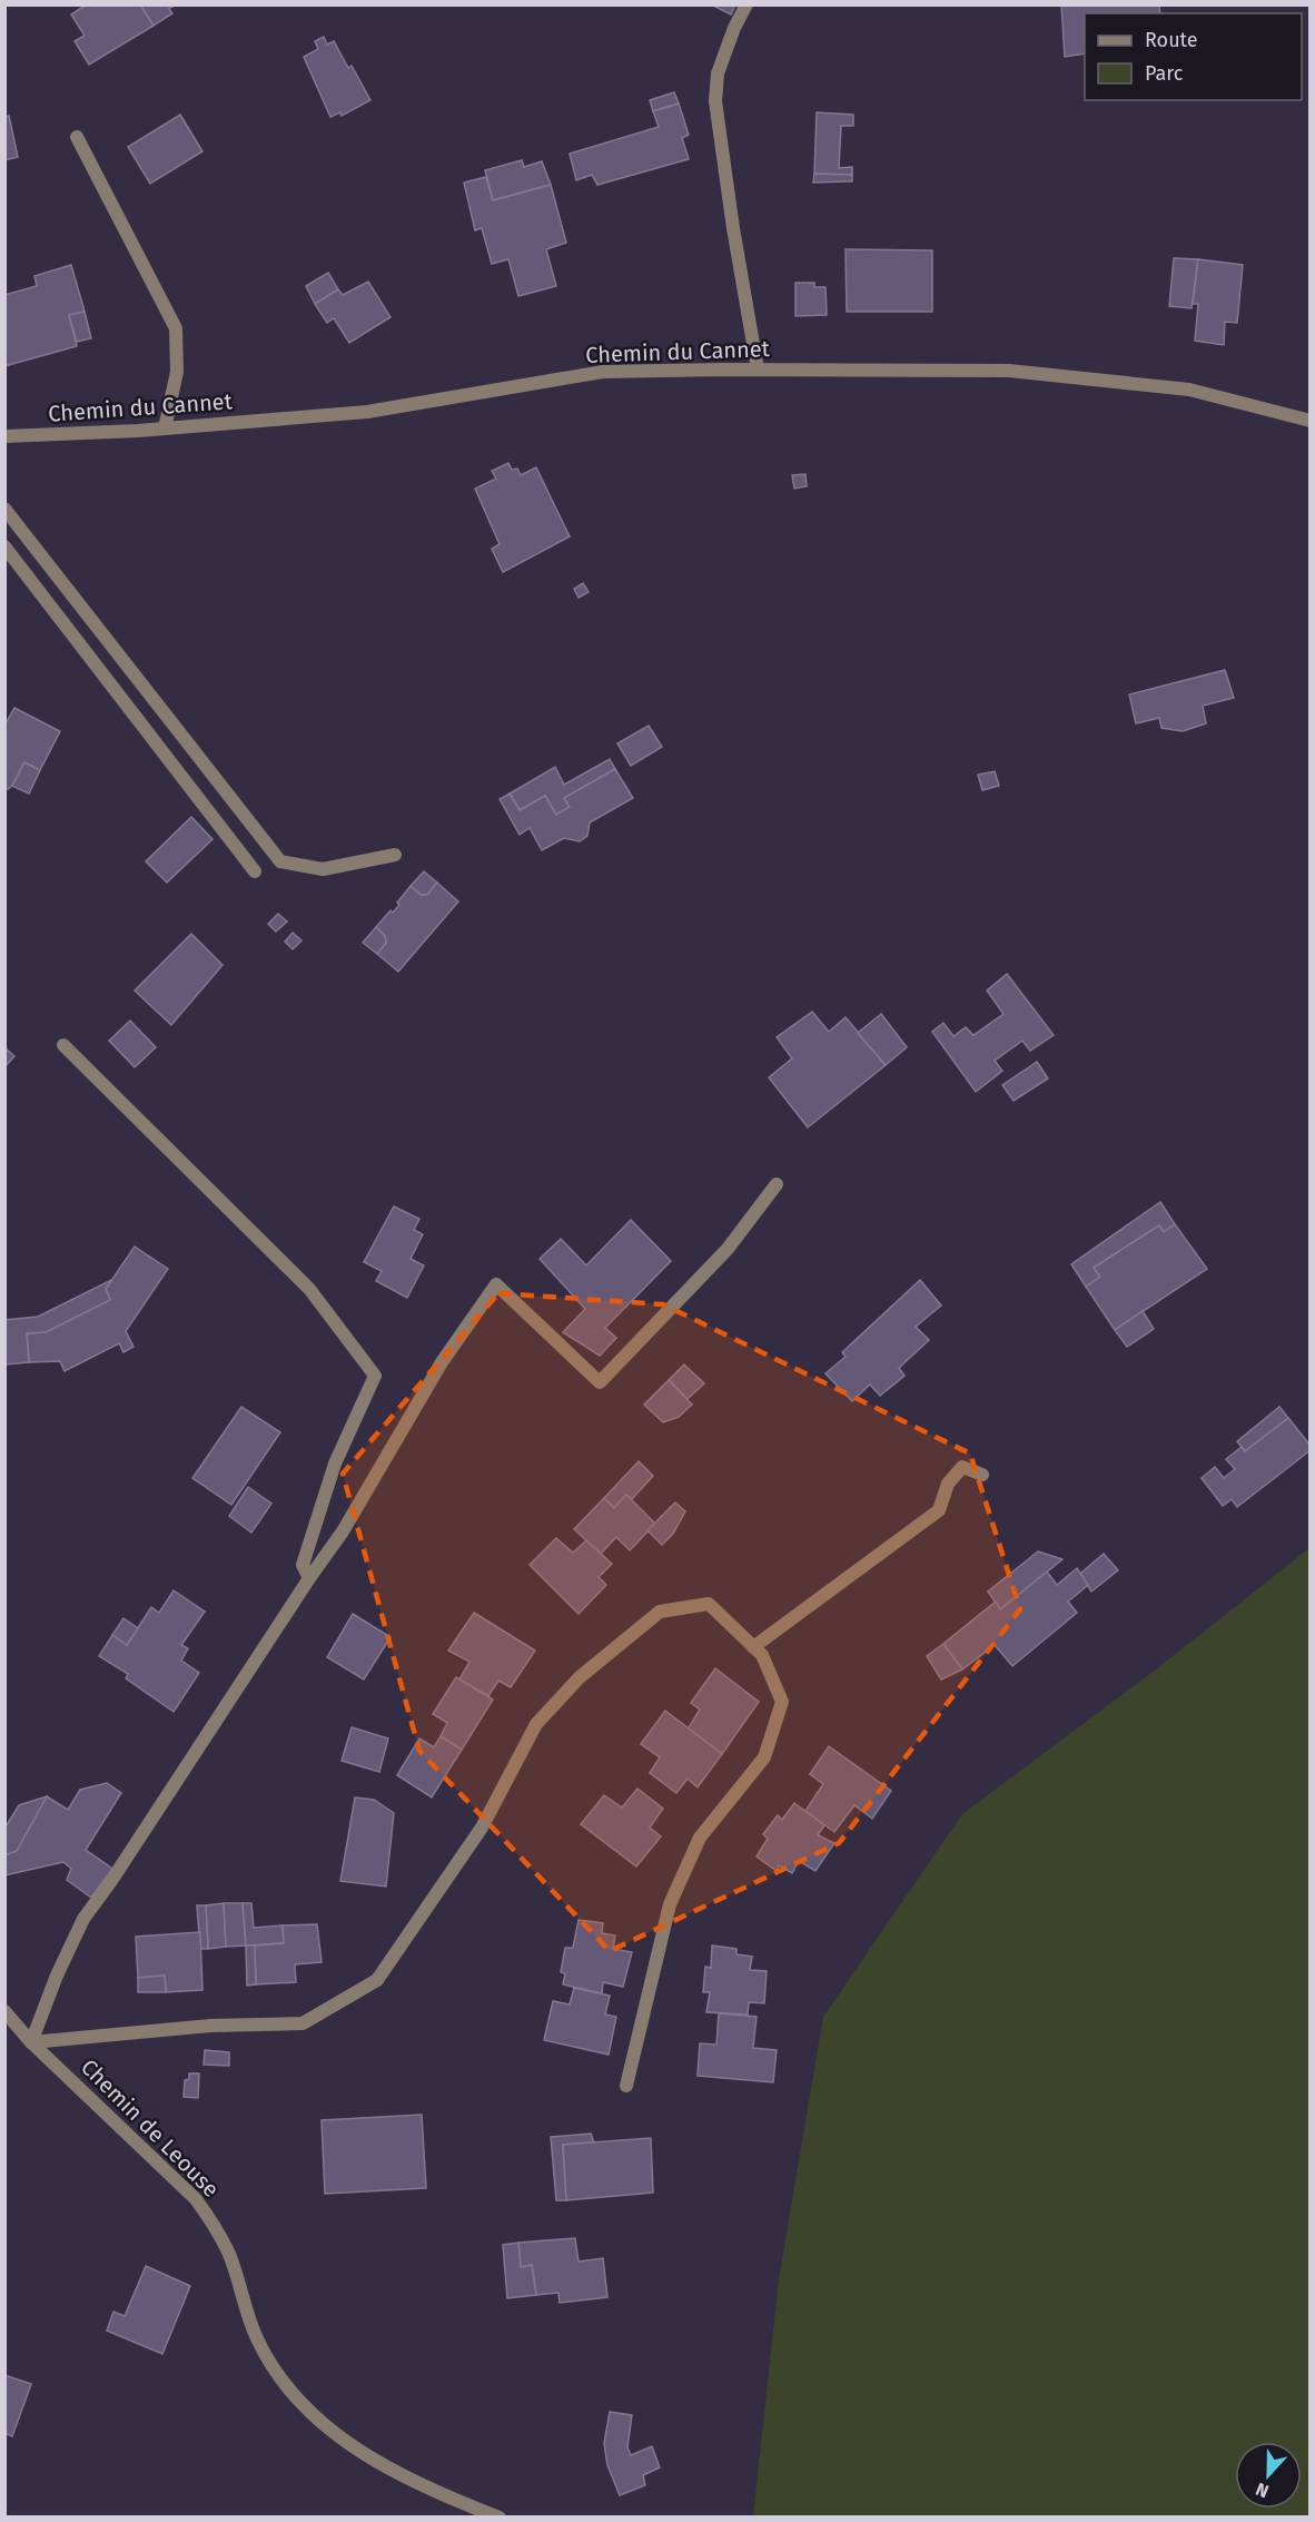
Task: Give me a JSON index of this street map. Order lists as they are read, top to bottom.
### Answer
{
  "streets": {
    "street": ["Chemin du Cannet", "Chemin de Leouse"]
  },
  "legend": ["Route", "Parc"],
  "north": "bottom"
}
